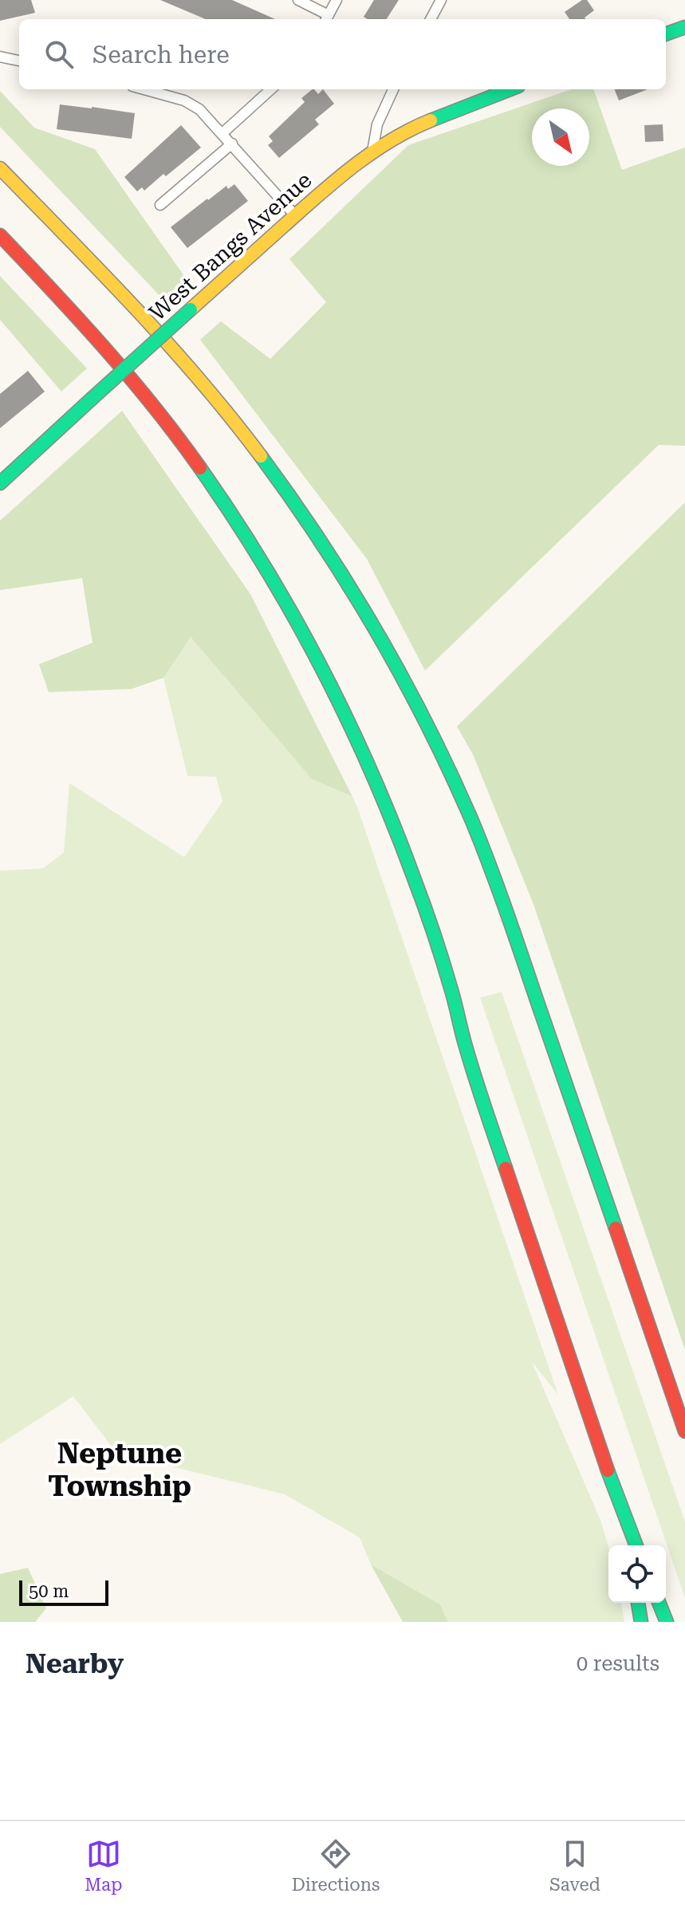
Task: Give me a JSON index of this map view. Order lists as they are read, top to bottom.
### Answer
{
  "streets": {
    "main road": ["West Bangs Avenue"]
  },
  "districts": ["Neptune Township"],
  "scale_bar": "50 m",
  "north": "bottom right",
  "page": {
    "search": "Search here",
    "scale": "50 m",
    "heading": ["Nearby", "0 results"],
    "nav": ["Map", "Directions", "Saved"]
  }
}
